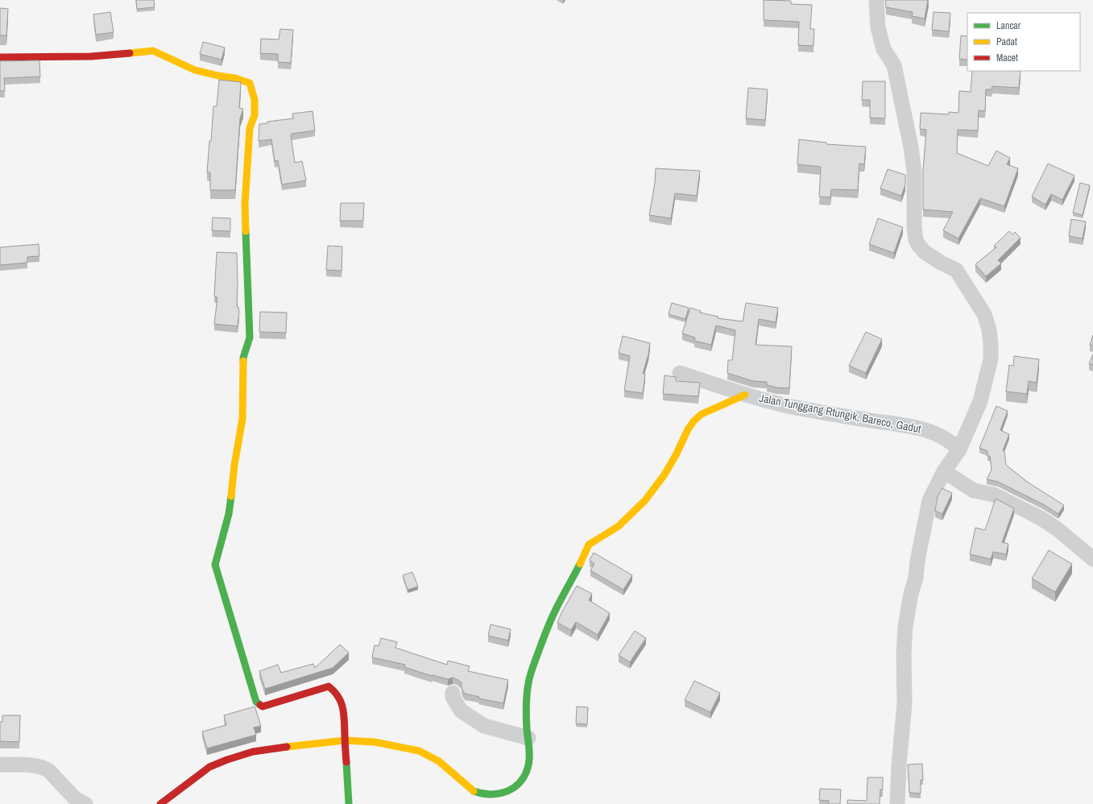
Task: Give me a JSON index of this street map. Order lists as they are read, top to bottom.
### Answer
{
  "streets": {
    "street": ["Jalan Tunggang Rtungik, Bareco, Gadut"]
  },
  "legend": ["Lancar", "Padat", "Macet"]
}
